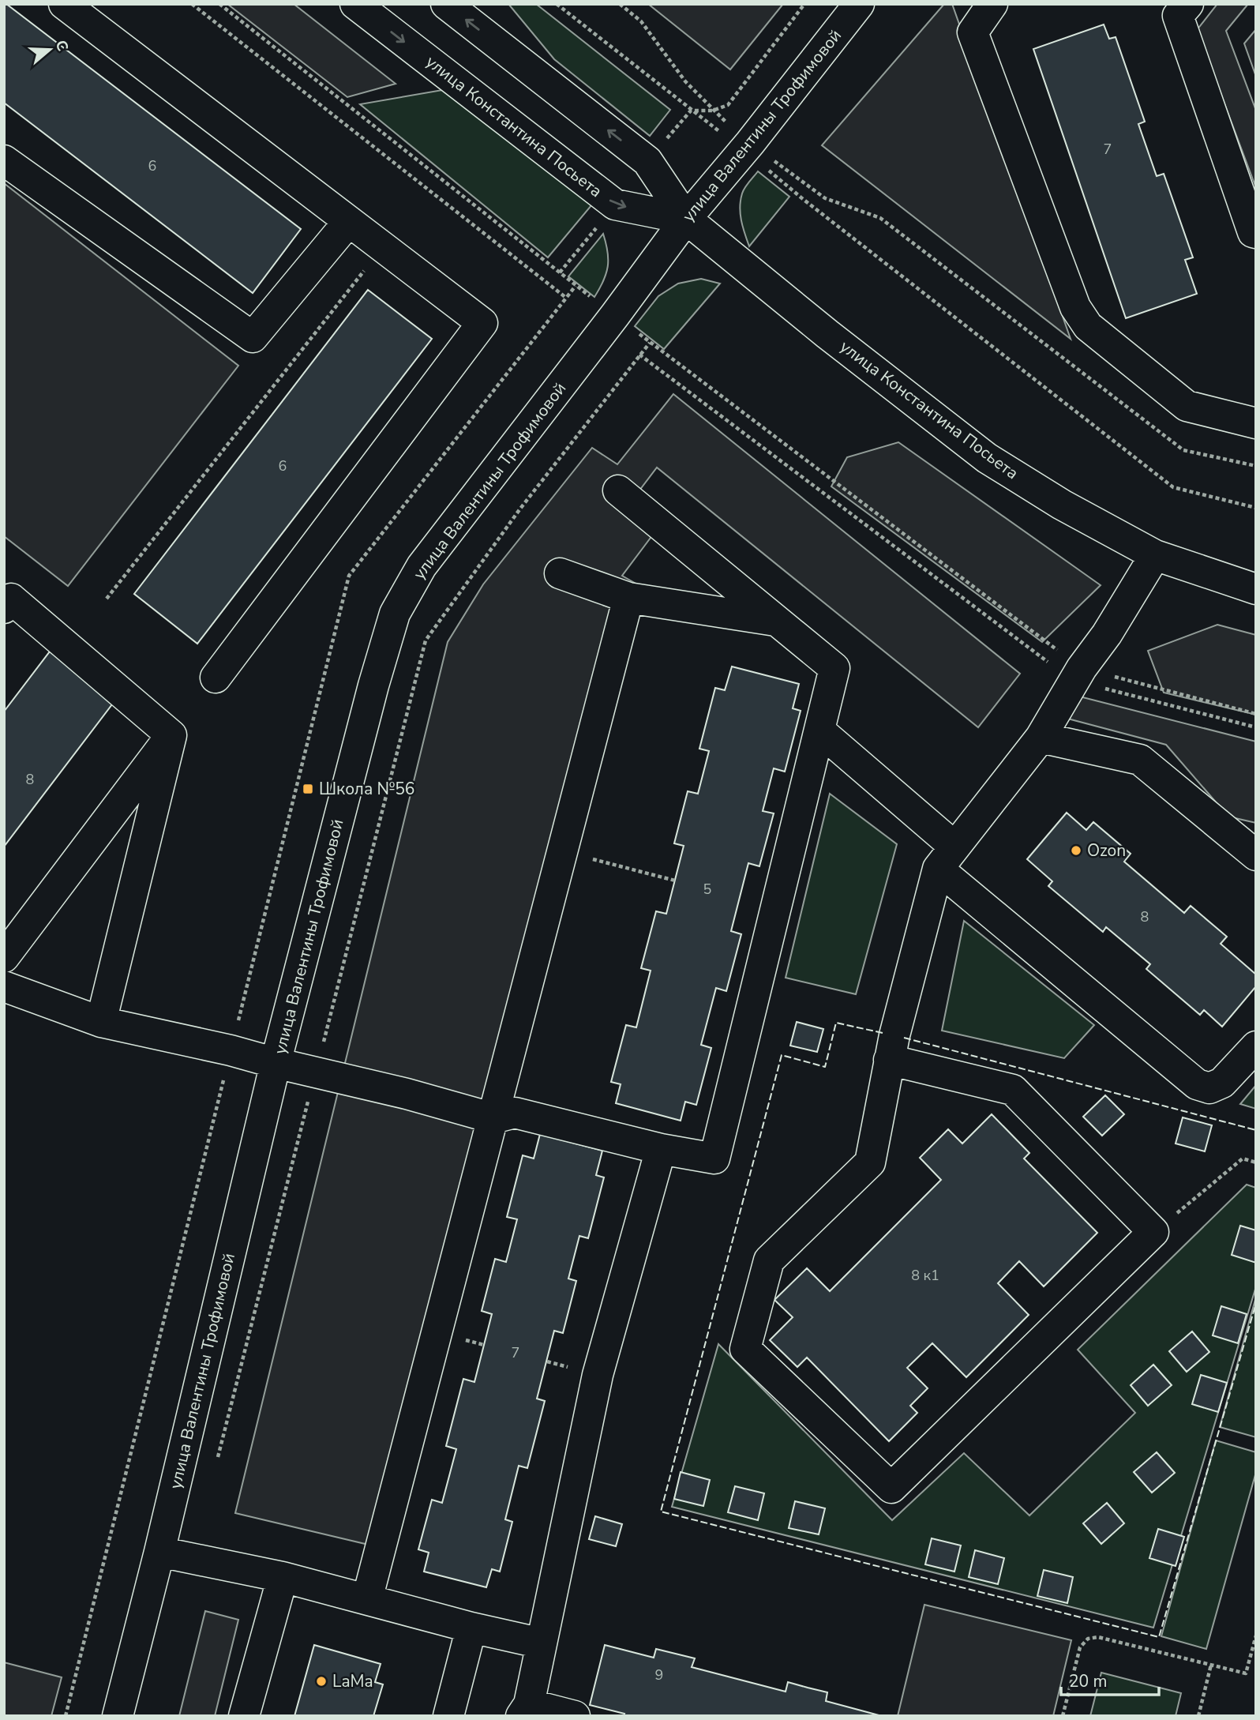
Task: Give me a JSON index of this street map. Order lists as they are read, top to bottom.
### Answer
{
  "streets": {
    "street": ["улица Валентины Трофимовой", "улица Константина Посьета"]
  },
  "crossings": [
    ["улица Валентины Трофимовой", "улица Константина Посьета"]
  ],
  "places": {
    "transit": ["Школа №56"],
    "other": ["Ozon", "LaMa"]
  },
  "house_numbers": [
    "7",
    "6",
    "6",
    "8",
    "5",
    "8",
    "8 к1",
    "7",
    "9"
  ],
  "scale_bar": "20 m",
  "north": "right"
}
